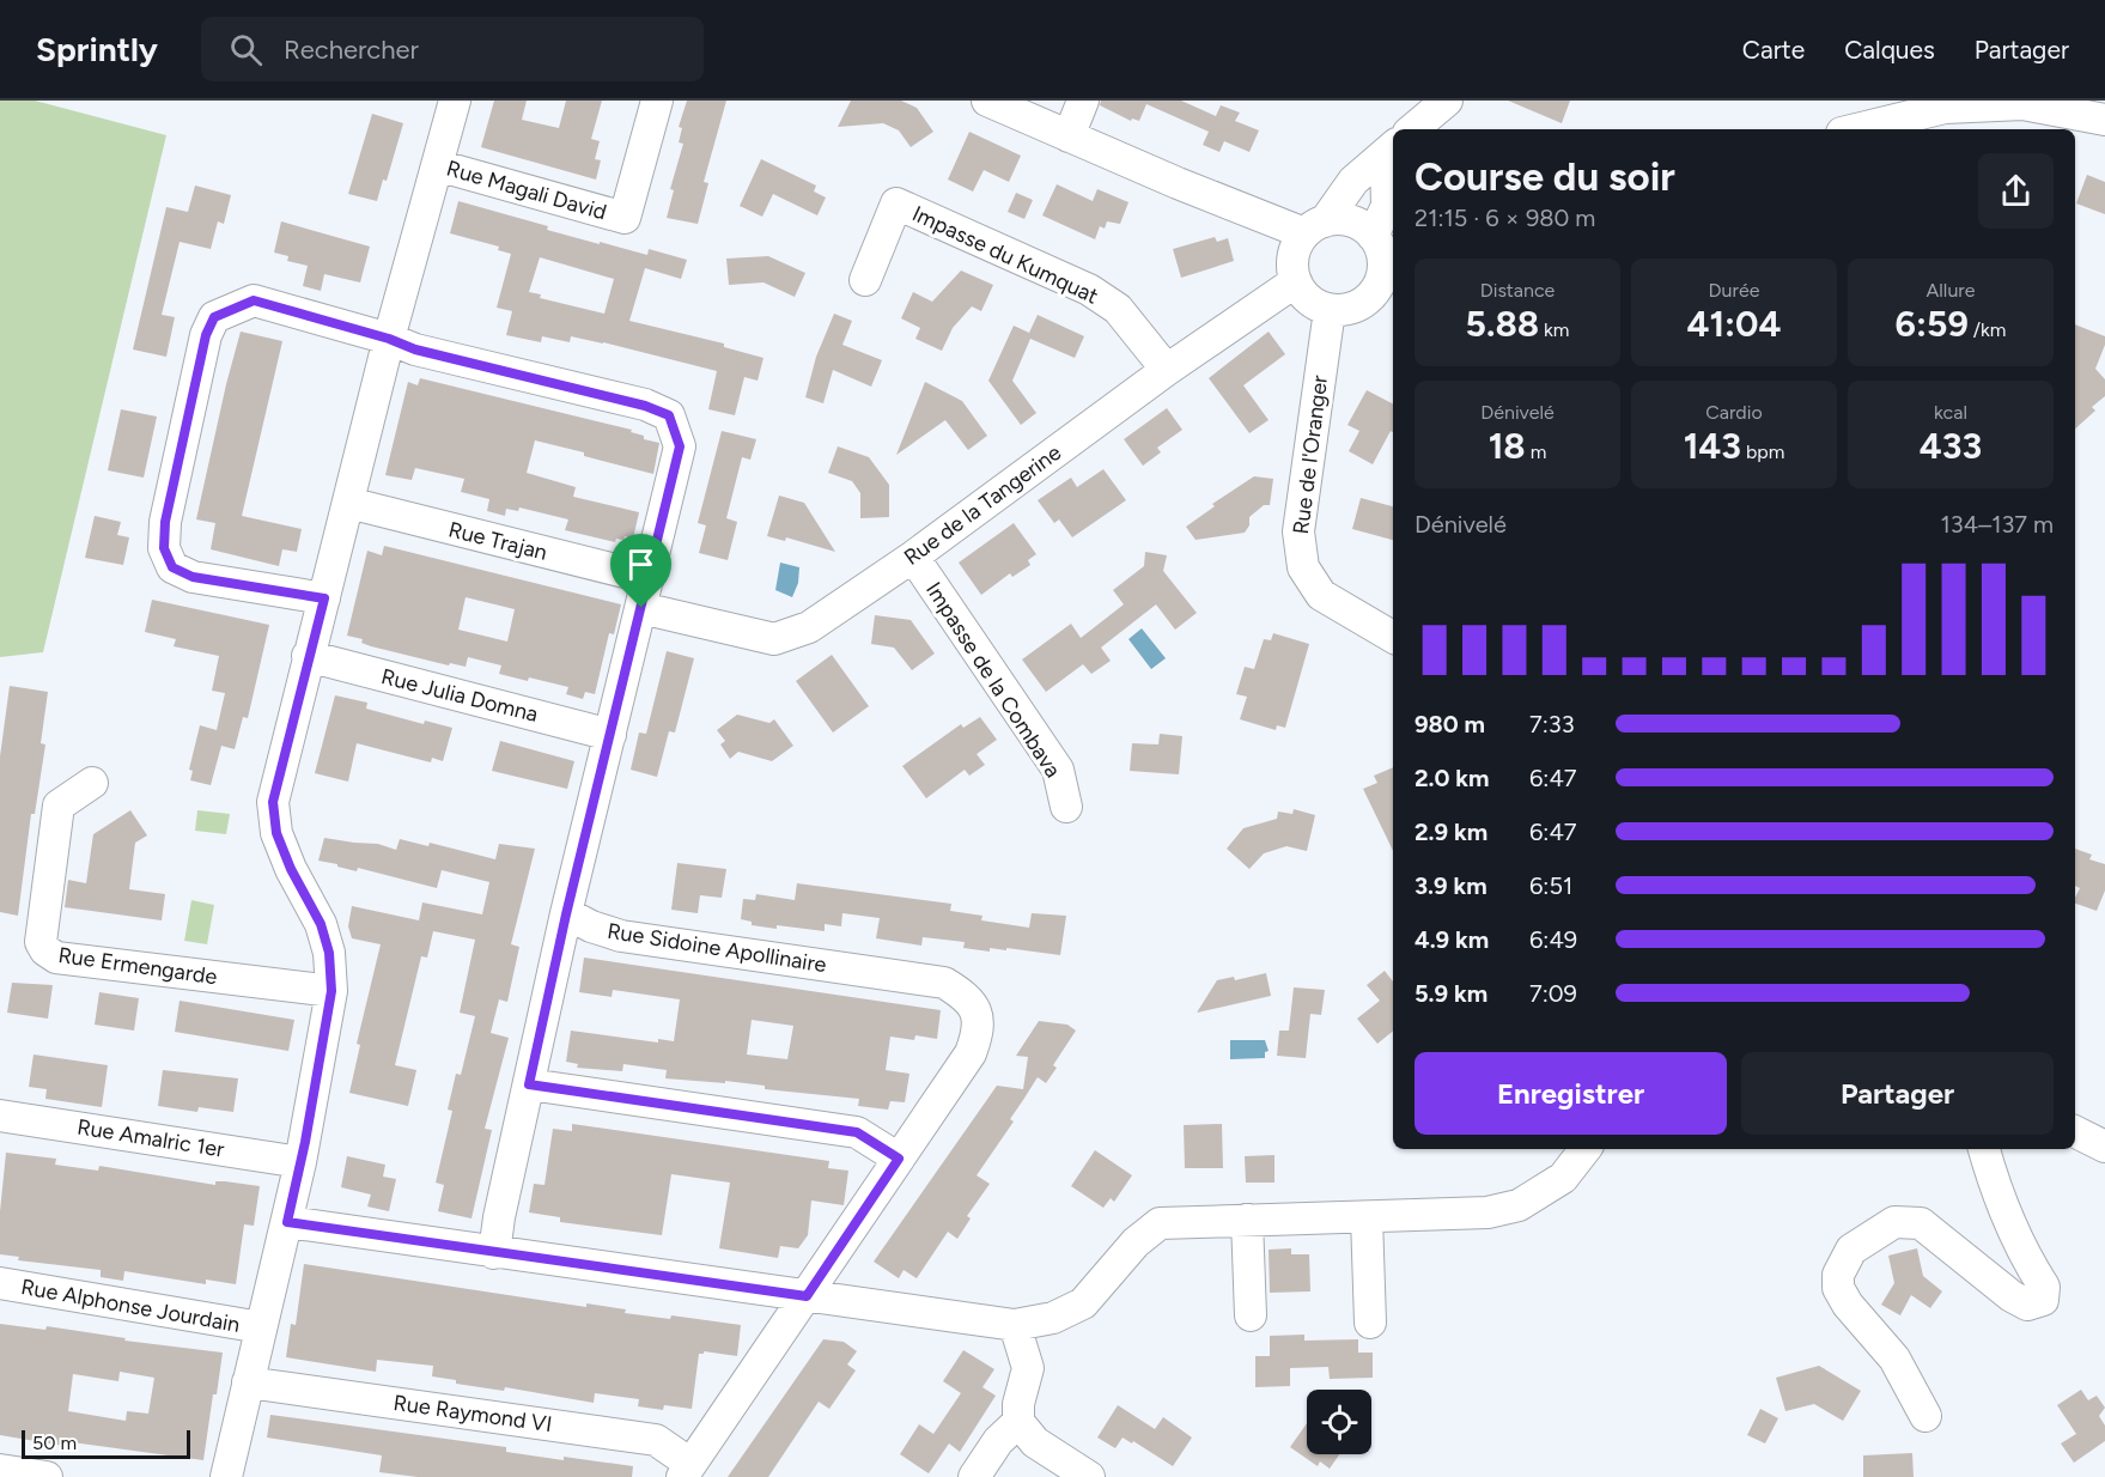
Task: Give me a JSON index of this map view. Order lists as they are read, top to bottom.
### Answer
{
  "streets": {
    "street": [
      "Rue Magali David",
      "Impasse du Kumquat",
      "Rue de l'Oranger",
      "Rue de la Tangerine",
      "Rue Trajan",
      "Impasse de la Combava",
      "Rue Julia Domna",
      "Rue Sidoine Apollinaire",
      "Rue Ermengarde",
      "Rue Amalric 1er",
      "Rue Alphonse Jourdain",
      "Rue Raymond VI"
    ]
  },
  "crossings": [
    ["Impasse du Kumquat", "Rue de la Tangerine"],
    ["Rue de l'Oranger", "Rue de la Tangerine"],
    ["Rue de la Tangerine", "Impasse de la Combava"],
    ["Rue Sidoine Apollinaire", "Rue Raymond VI"]
  ],
  "scale_bar": "50 m",
  "page": {
    "header": "Sprintly",
    "search": "Rechercher",
    "nav": ["Carte", "Calques", "Partager"],
    "heading": ["Course du soir", "21:15 · 6 × 980 m"],
    "stats": [
      ["Distance", "5.88 km"],
      ["Durée", "41:04"],
      ["Allure", "6:59 /km"],
      ["Dénivelé", "18 m"],
      ["Cardio", "143 bpm"],
      ["kcal", "433"]
    ],
    "chart": ["Dénivelé", "134–137 m"],
    "list": [
      {
        "name": "980 m",
        "note": "7:33"
      },
      {
        "name": "2.0 km",
        "note": "6:47"
      },
      {
        "name": "2.9 km",
        "note": "6:47"
      },
      {
        "name": "3.9 km",
        "note": "6:51"
      },
      {
        "name": "4.9 km",
        "note": "6:49"
      },
      {
        "name": "5.9 km",
        "note": "7:09"
      }
    ],
    "buttons": ["Enregistrer", "Partager"],
    "scale": "50 m"
  }
}
